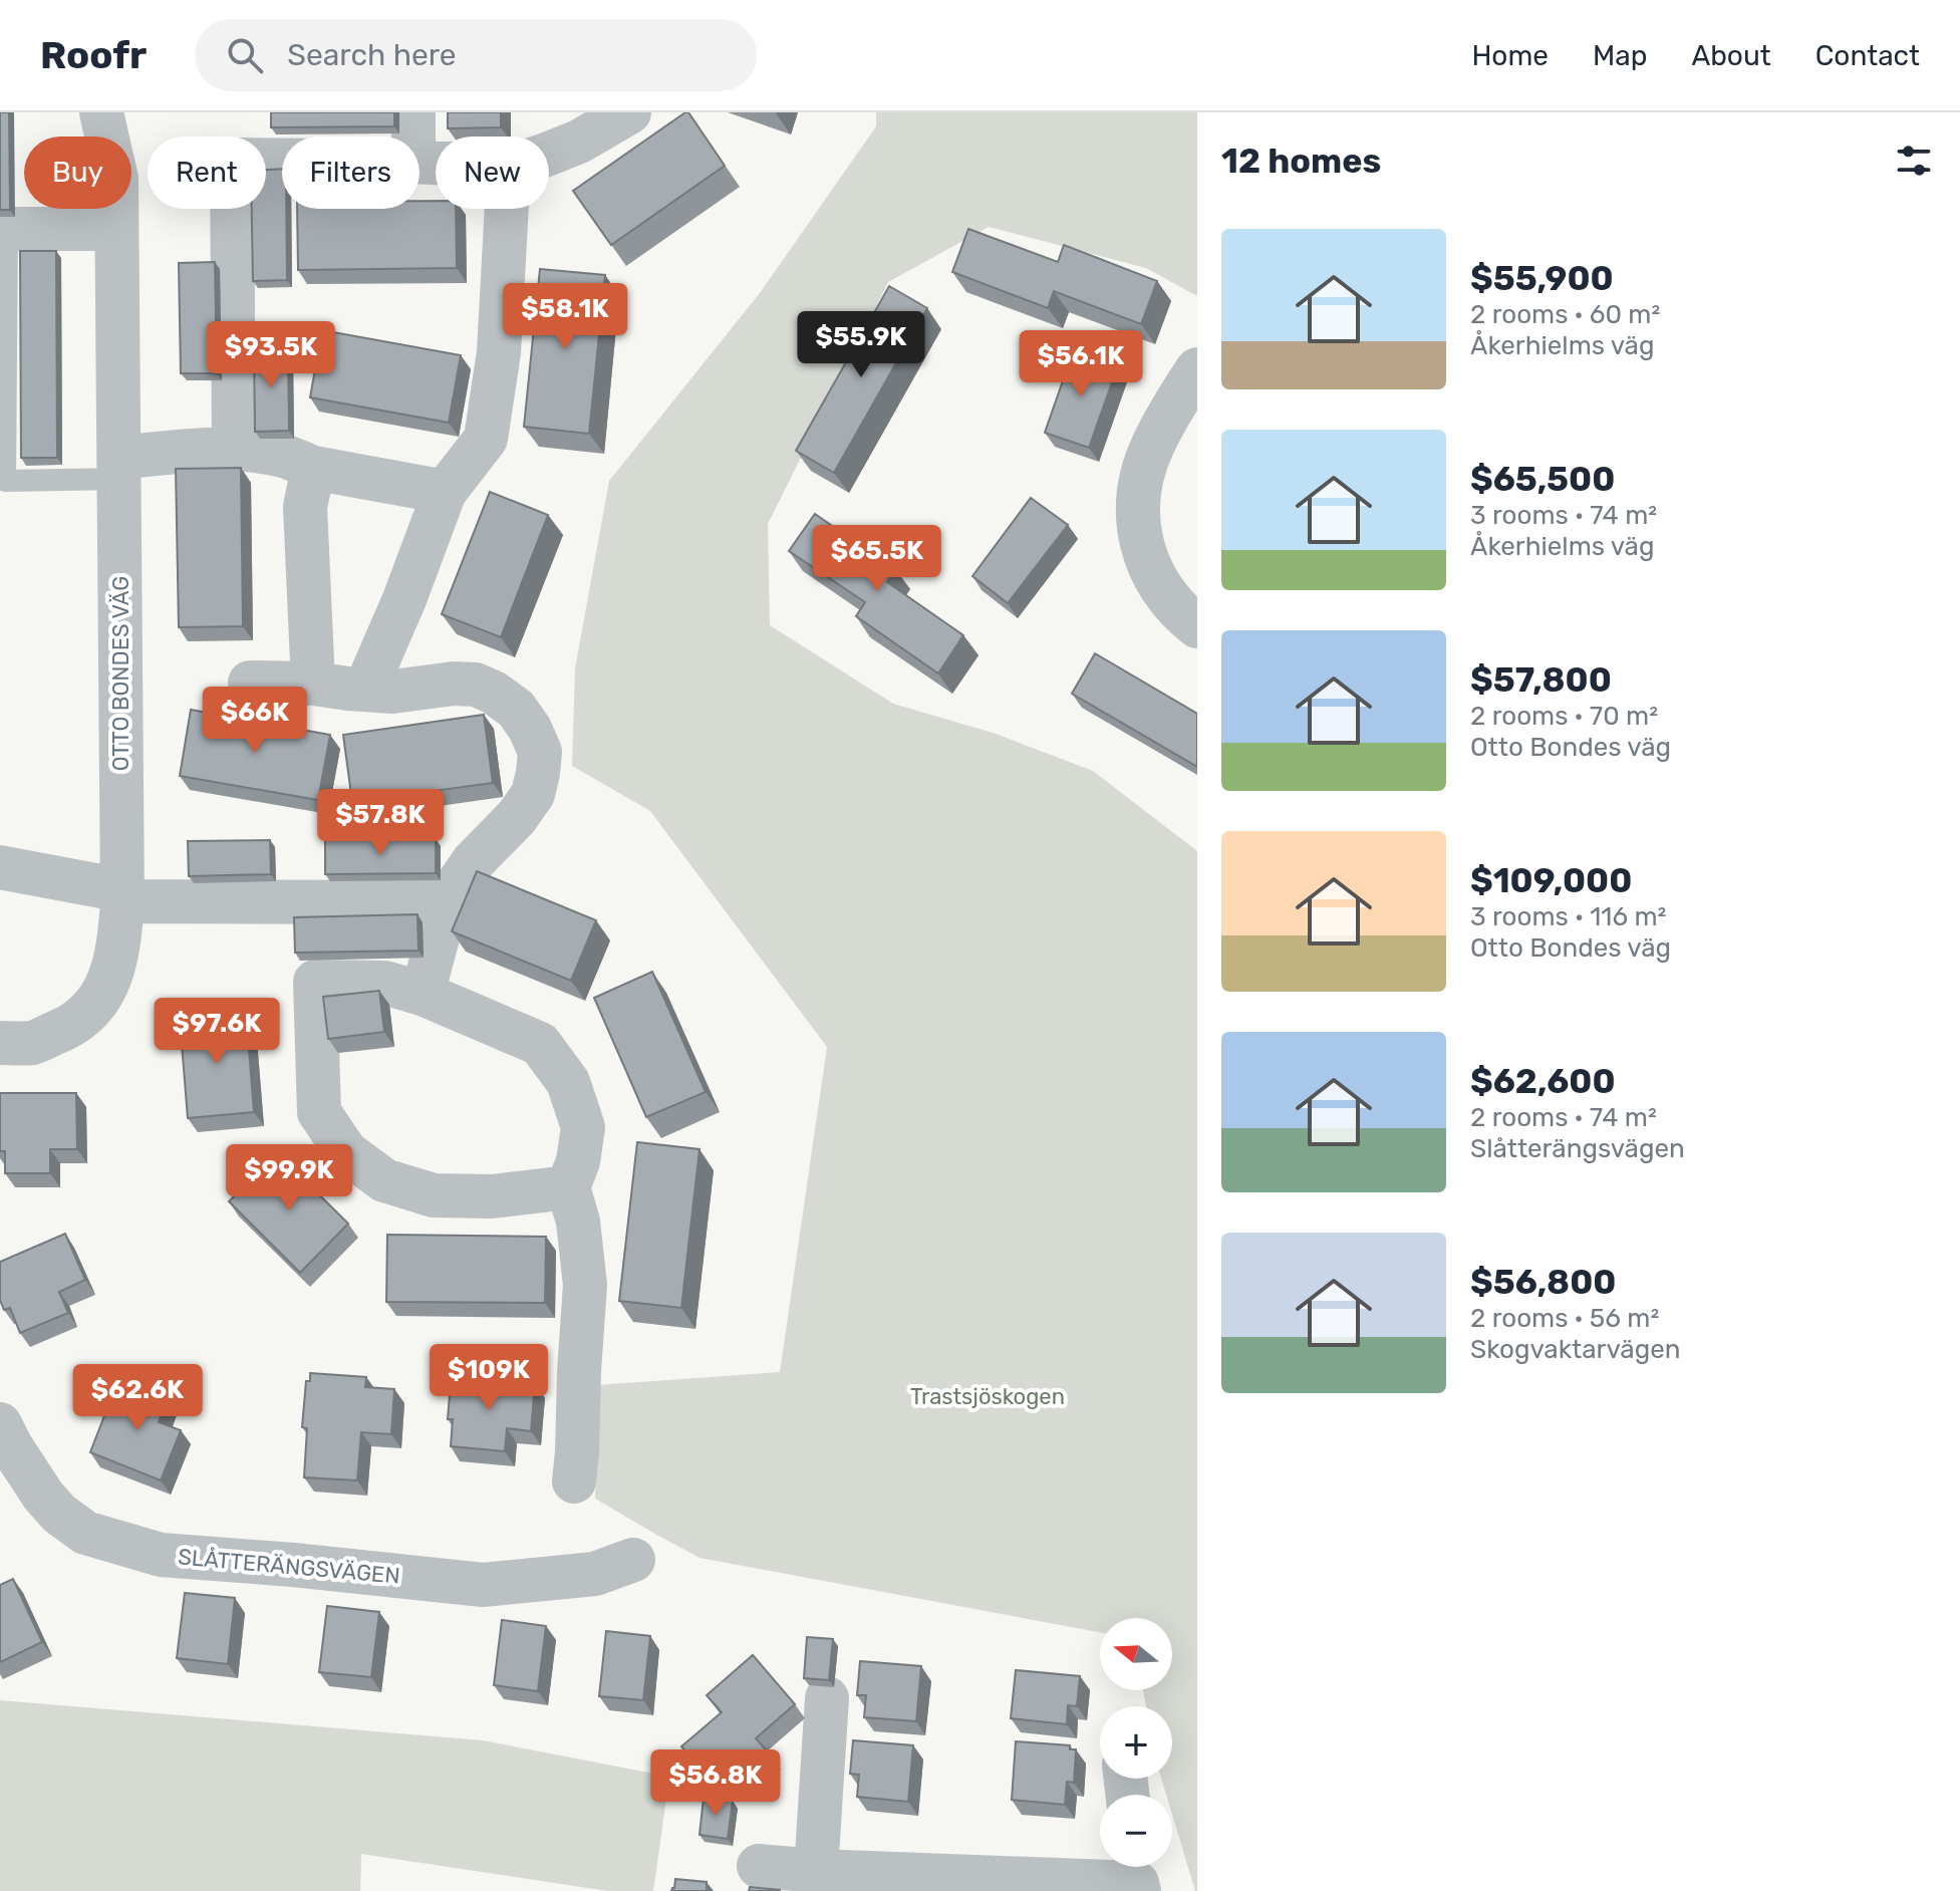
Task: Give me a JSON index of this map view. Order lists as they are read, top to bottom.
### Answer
{
  "streets": {
    "street": ["OTTO BONDES VÄG", "SLÅTTERÄNGSVÄGEN"]
  },
  "parks": ["Trastsjöskogen"],
  "north": "left",
  "page": {
    "header": "Roofr",
    "search": "Search here",
    "nav": [
      "Home",
      "Map",
      "About",
      "Contact"
    ],
    "heading": "12 homes",
    "chip": [
      "Buy",
      "Rent",
      "Filters",
      "New"
    ],
    "list": [
      {
        "name": "$55,900",
        "note": "2 rooms · 60 m² · Åkerhielms väg"
      },
      {
        "name": "$65,500",
        "note": "3 rooms · 74 m² · Åkerhielms väg"
      },
      {
        "name": "$57,800",
        "note": "2 rooms · 70 m² · Otto Bondes väg"
      },
      {
        "name": "$109,000",
        "note": "3 rooms · 116 m² · Otto Bondes väg"
      },
      {
        "name": "$62,600",
        "note": "2 rooms · 74 m² · Slåtterängsvägen"
      },
      {
        "name": "$56,800",
        "note": "2 rooms · 56 m² · Skogvaktarvägen"
      }
    ],
    "price": [
      "$58.1K",
      "$55.9K",
      "$93.5K",
      "$56.1K",
      "$65.5K",
      "$66K",
      "$57.8K",
      "$97.6K",
      "$99.9K",
      "$109K",
      "$62.6K",
      "$56.8K"
    ],
    "map_buttons": ["+", "−"]
  }
}
